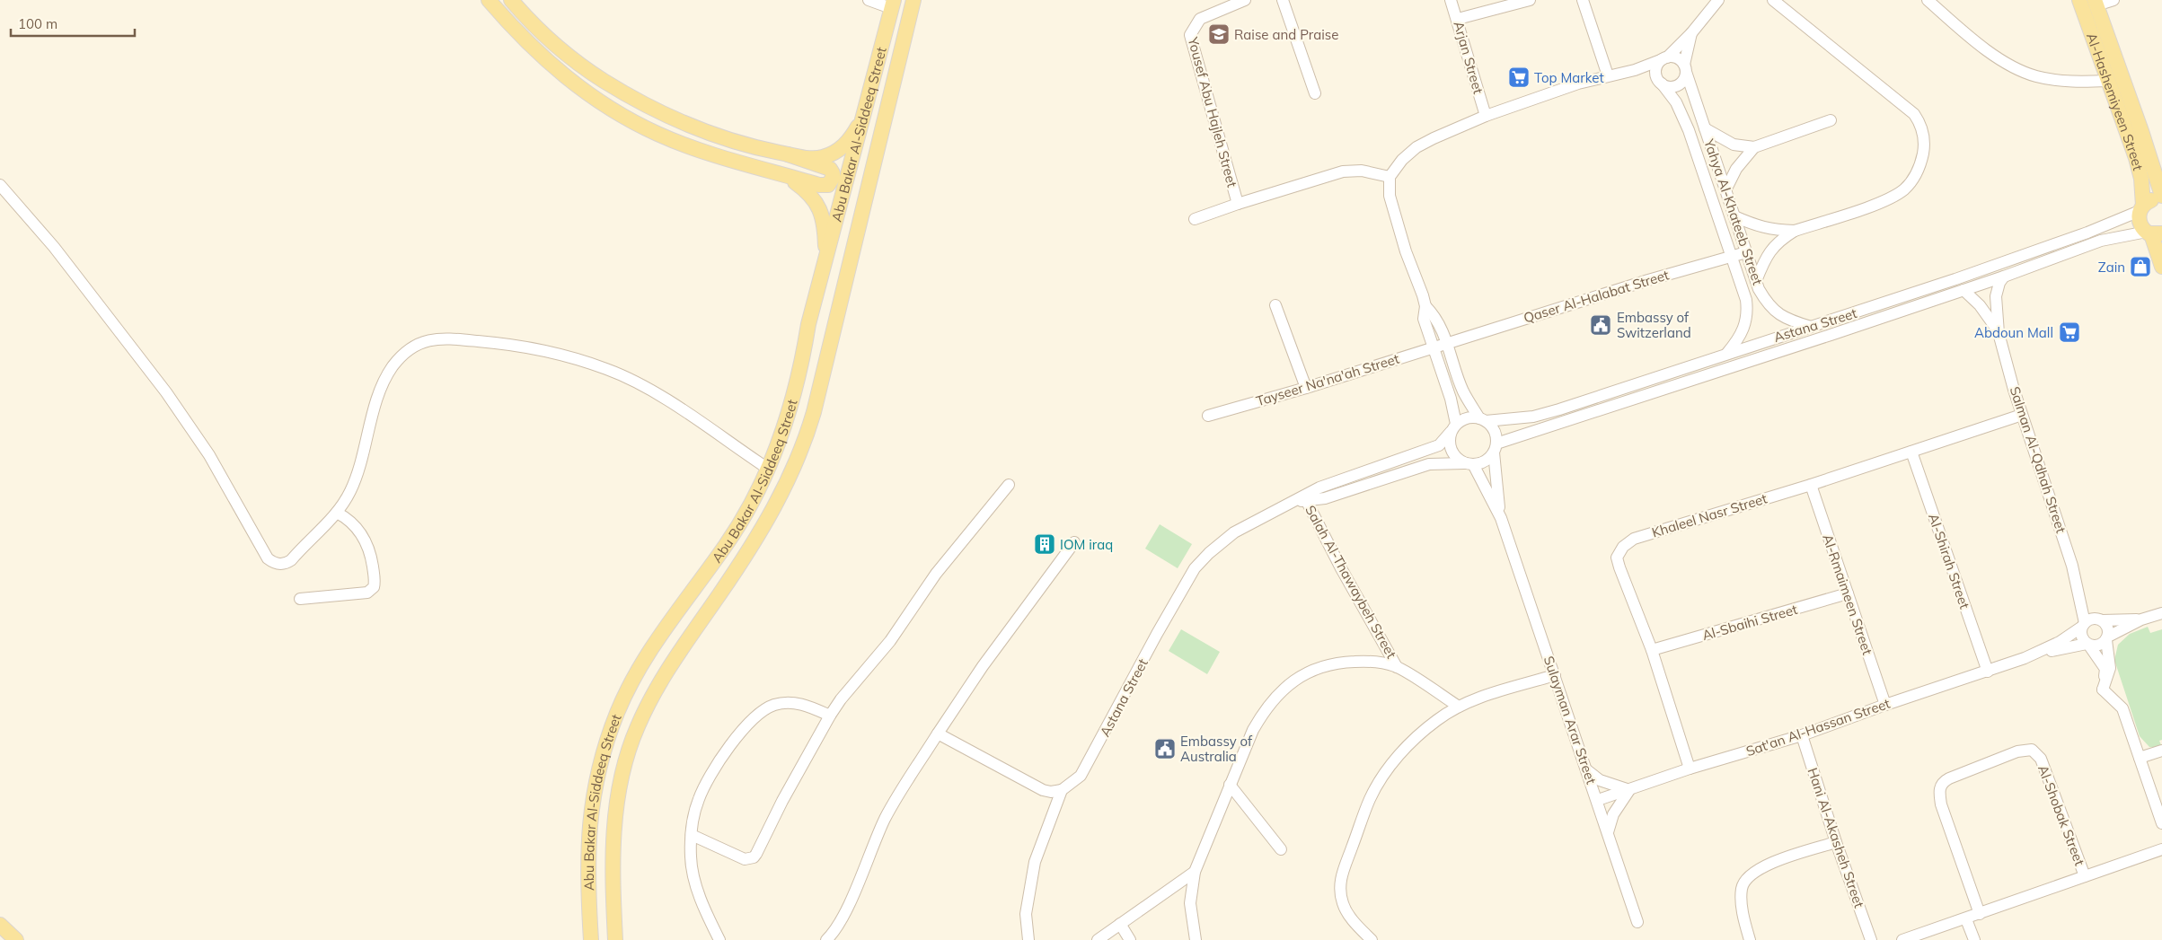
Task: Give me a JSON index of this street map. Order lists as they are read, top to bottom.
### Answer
{
  "streets": {
    "main road": ["Al-Hashemiyeen Street", "Abu Bakar Al-Siddeeq Street"],
    "street": [
      "Arjan Street",
      "Yousef Abu Hajleh Street",
      "Yahya Al-Khateeb Street",
      "Qaser Al-Halabat Street",
      "Astana Street",
      "Tayseer Na'na'ah Street",
      "Salman Al-Qdhah Street",
      "Khaleel Nasr Street",
      "Al-Shirah Street",
      "Salah Al-Thawaybeh Street",
      "Al-Rmaimeen Street",
      "Al-Sbaihi Street",
      "Sulayman Arar Street",
      "Sat'an Al-Hassan Street",
      "Al-Shobak Street",
      "Hani Al-Akasheh Street"
    ]
  },
  "crossings": [
    ["Al-Hashemiyeen Street", "Astana Street"],
    ["Yahya Al-Khateeb Street", "Qaser Al-Halabat Street"],
    ["Yahya Al-Khateeb Street", "Astana Street"],
    ["Qaser Al-Halabat Street", "Tayseer Na'na'ah Street"],
    ["Astana Street", "Salman Al-Qdhah Street"],
    ["Astana Street", "Salah Al-Thawaybeh Street"],
    ["Astana Street", "Sulayman Arar Street"],
    ["Salman Al-Qdhah Street", "Khaleel Nasr Street"],
    ["Salman Al-Qdhah Street", "Sat'an Al-Hassan Street"],
    ["Khaleel Nasr Street", "Al-Shirah Street"],
    ["Khaleel Nasr Street", "Al-Rmaimeen Street"],
    ["Khaleel Nasr Street", "Al-Sbaihi Street"],
    ["Khaleel Nasr Street", "Sat'an Al-Hassan Street"],
    ["Al-Shirah Street", "Sat'an Al-Hassan Street"],
    ["Al-Rmaimeen Street", "Al-Sbaihi Street"],
    ["Al-Rmaimeen Street", "Sat'an Al-Hassan Street"],
    ["Sulayman Arar Street", "Sat'an Al-Hassan Street"],
    ["Sat'an Al-Hassan Street", "Hani Al-Akasheh Street"]
  ],
  "places": {
    "school or university": ["Raise and Praise"],
    "supermarket": ["Top Market", "Abdoun Mall"],
    "shop": ["Zain"],
    "public building": ["Embassy of Switzerland", "Embassy of Australia"],
    "building": ["IOM iraq"]
  },
  "scale_bar": "100 m"
}
